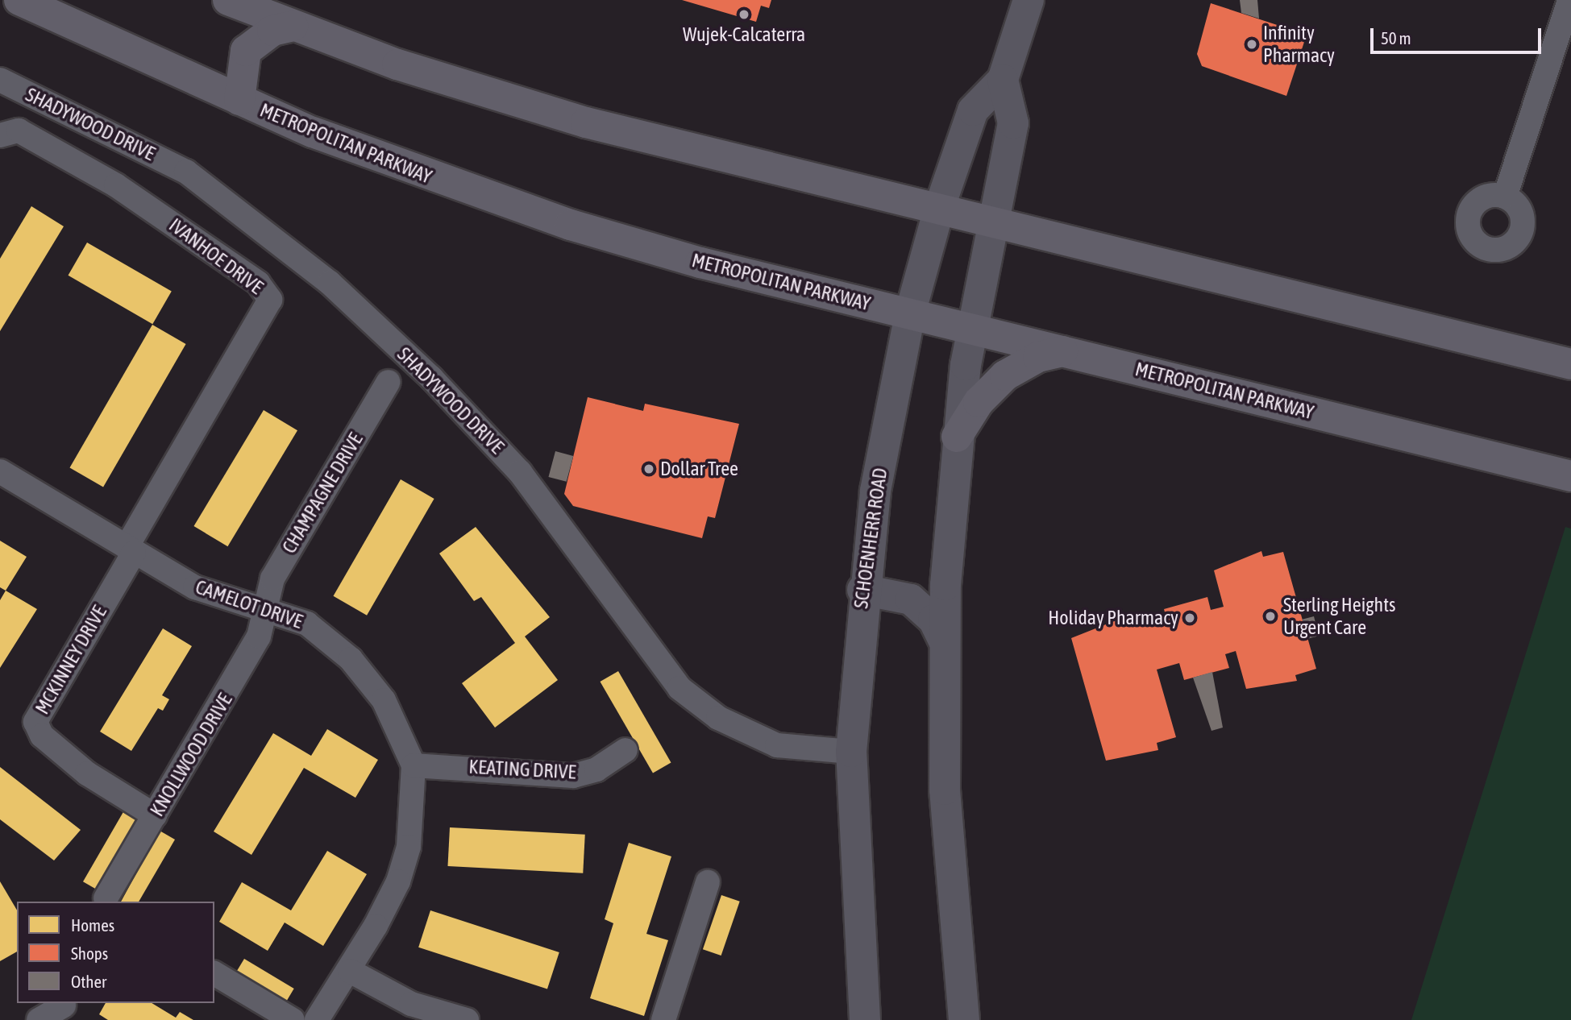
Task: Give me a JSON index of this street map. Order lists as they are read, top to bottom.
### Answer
{
  "streets": {
    "main road": ["METROPOLITAN PARKWAY", "SCHOENHERR ROAD"],
    "street": [
      "SHADYWOOD DRIVE",
      "IVANHOE DRIVE",
      "CHAMPAGNE DRIVE",
      "CAMELOT DRIVE",
      "MCKINNEY DRIVE",
      "KNOLLWOOD DRIVE",
      "KEATING DRIVE"
    ]
  },
  "crossings": [
    ["SHADYWOOD DRIVE", "SCHOENHERR ROAD"],
    ["METROPOLITAN PARKWAY", "SCHOENHERR ROAD"],
    ["IVANHOE DRIVE", "CAMELOT DRIVE"],
    ["IVANHOE DRIVE", "MCKINNEY DRIVE"],
    ["CHAMPAGNE DRIVE", "CAMELOT DRIVE"],
    ["CHAMPAGNE DRIVE", "KNOLLWOOD DRIVE"],
    ["CAMELOT DRIVE", "MCKINNEY DRIVE"],
    ["CAMELOT DRIVE", "KNOLLWOOD DRIVE"],
    ["CAMELOT DRIVE", "KEATING DRIVE"],
    ["MCKINNEY DRIVE", "KNOLLWOOD DRIVE"]
  ],
  "places": [
    "Wujek-Calcaterra",
    "Infinity Pharmacy",
    "Dollar Tree",
    "Sterling Heights Urgent Care",
    "Holiday Pharmacy"
  ],
  "legend": ["Homes", "Shops", "Other"],
  "scale_bar": "50 m"
}
